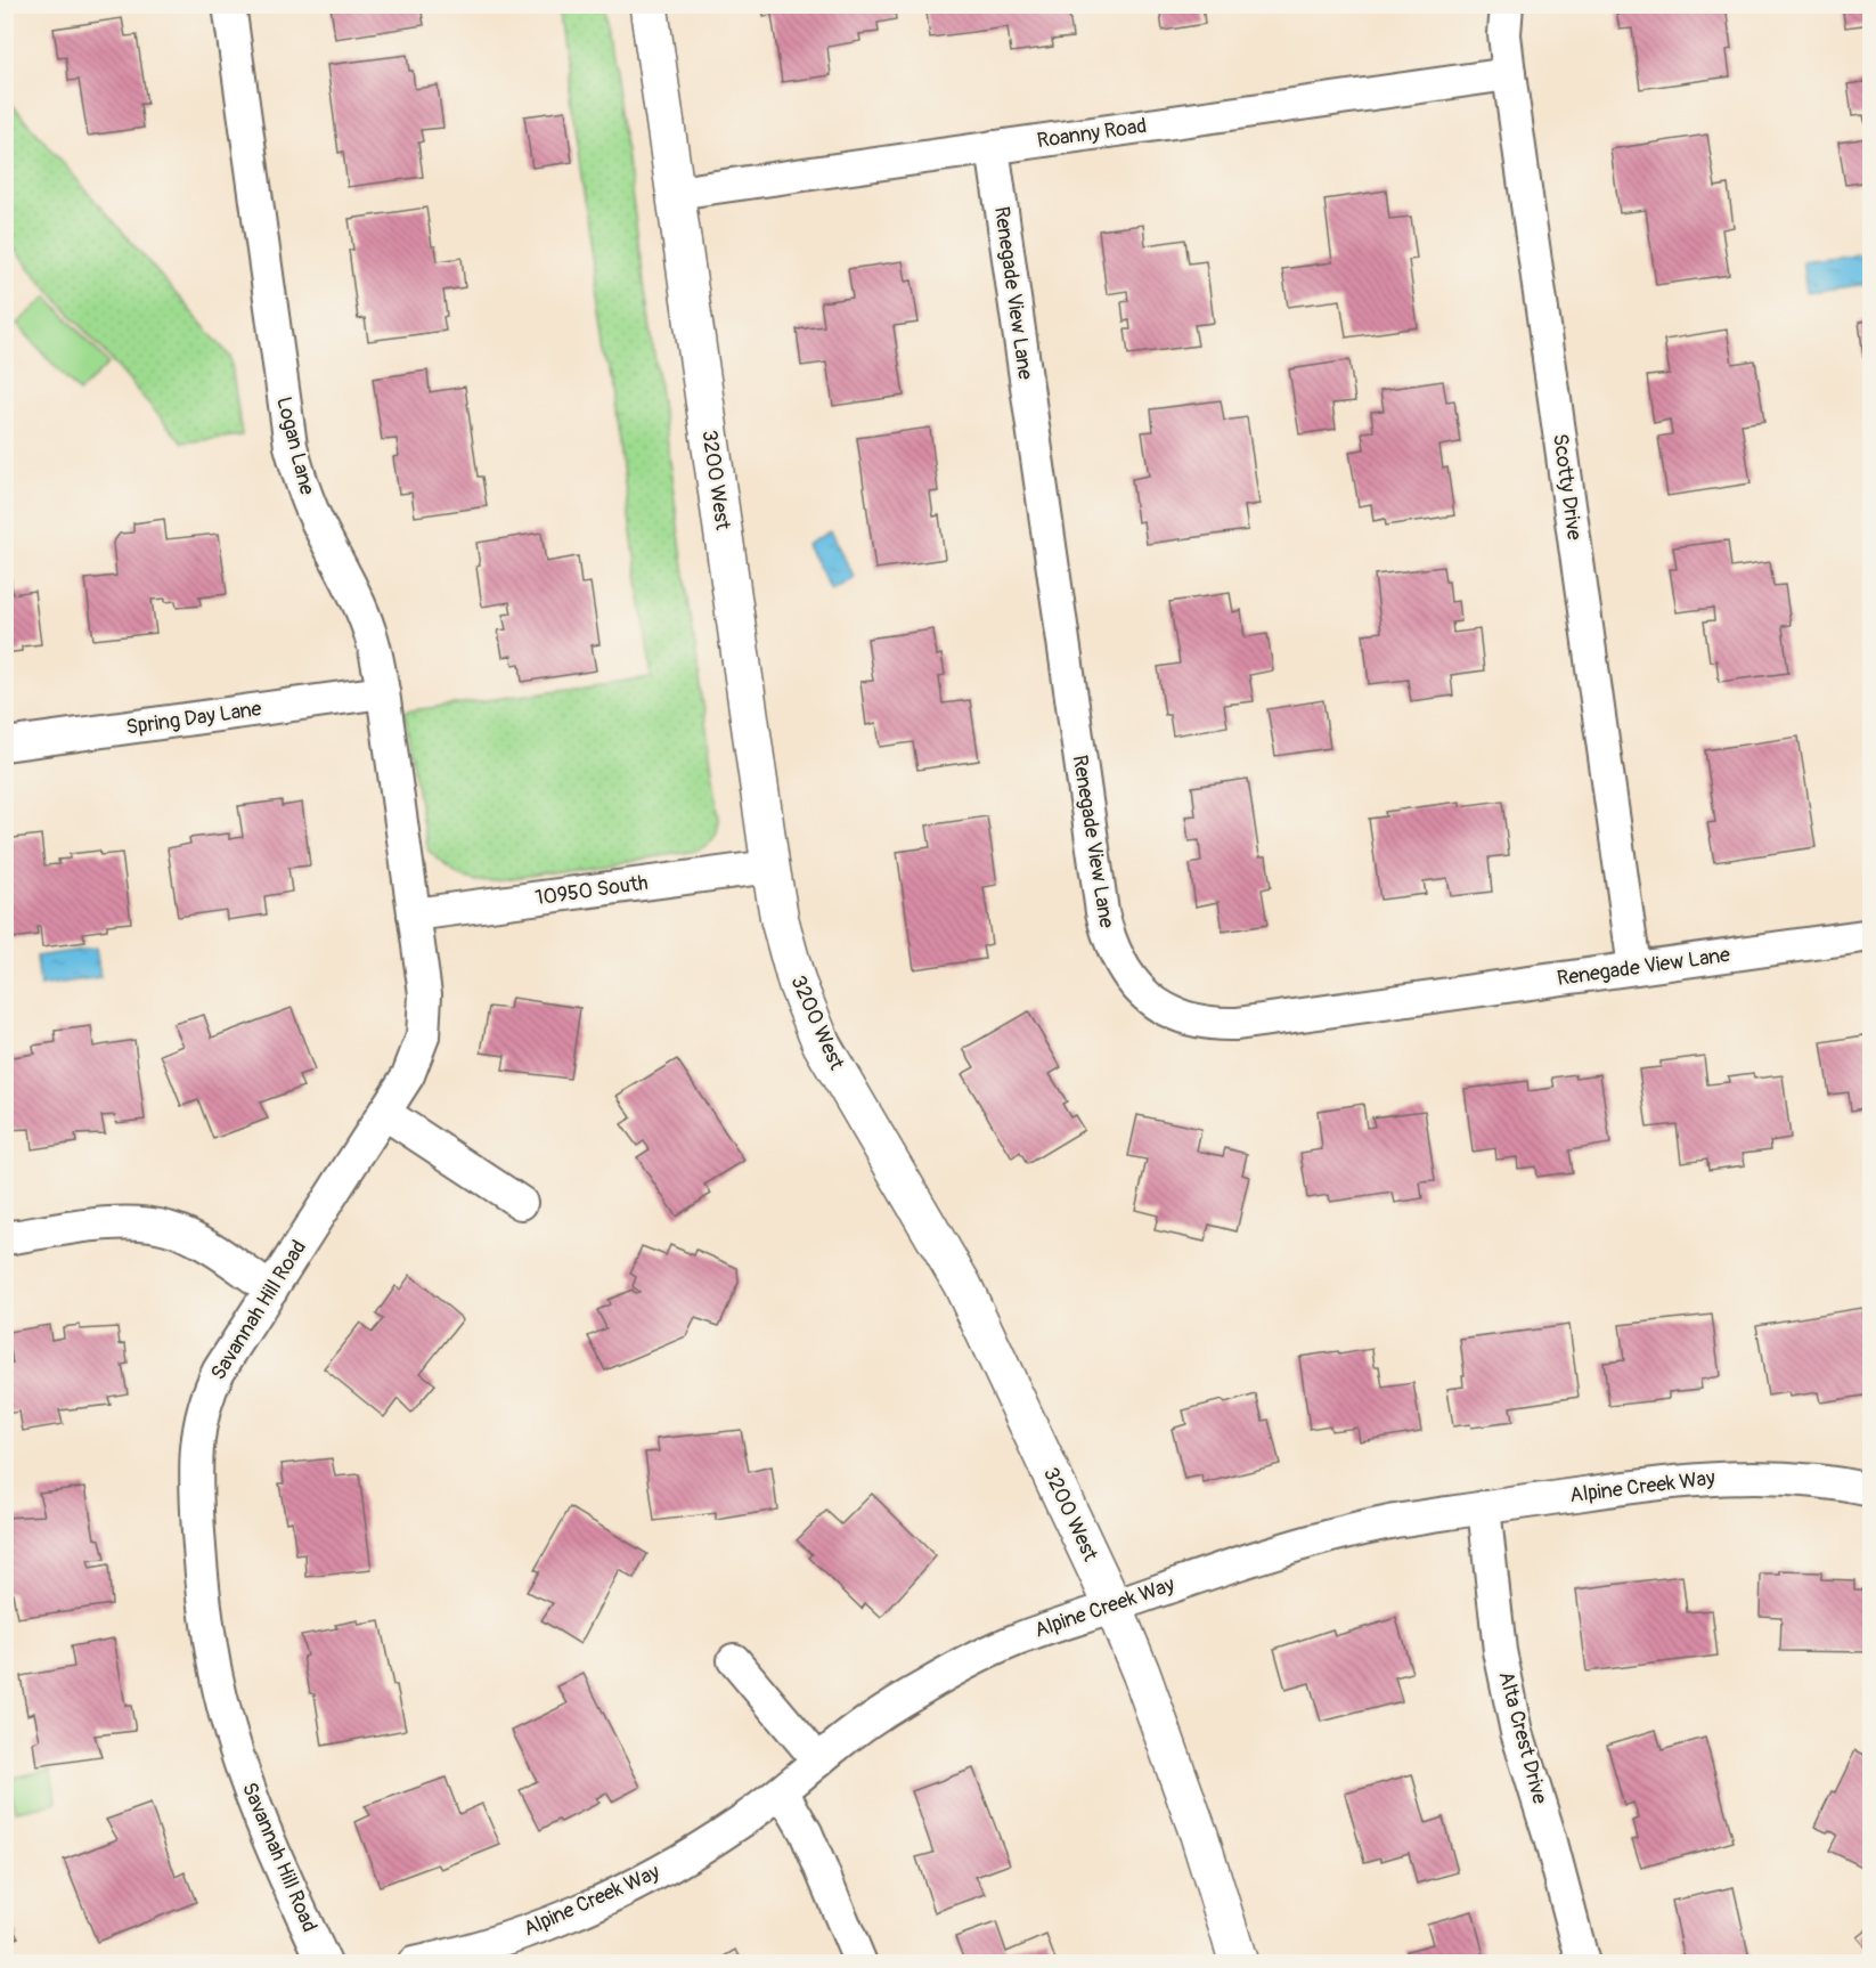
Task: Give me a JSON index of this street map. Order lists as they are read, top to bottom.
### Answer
{
  "streets": {
    "street": [
      "Roanny Road",
      "Renegade View Lane",
      "Logan Lane",
      "3200 West",
      "Scotty Drive",
      "Spring Day Lane",
      "10950 South",
      "Savannah Hill Road",
      "Alpine Creek Way",
      "Alta Crest Drive"
    ]
  },
  "crossings": [
    ["Roanny Road", "Renegade View Lane"],
    ["Roanny Road", "3200 West"],
    ["Roanny Road", "Scotty Drive"],
    ["Renegade View Lane", "Scotty Drive"],
    ["Logan Lane", "Spring Day Lane"],
    ["Logan Lane", "10950 South"],
    ["Logan Lane", "Savannah Hill Road"],
    ["3200 West", "10950 South"],
    ["3200 West", "Alpine Creek Way"],
    ["10950 South", "Savannah Hill Road"],
    ["Alpine Creek Way", "Alta Crest Drive"]
  ]
}
